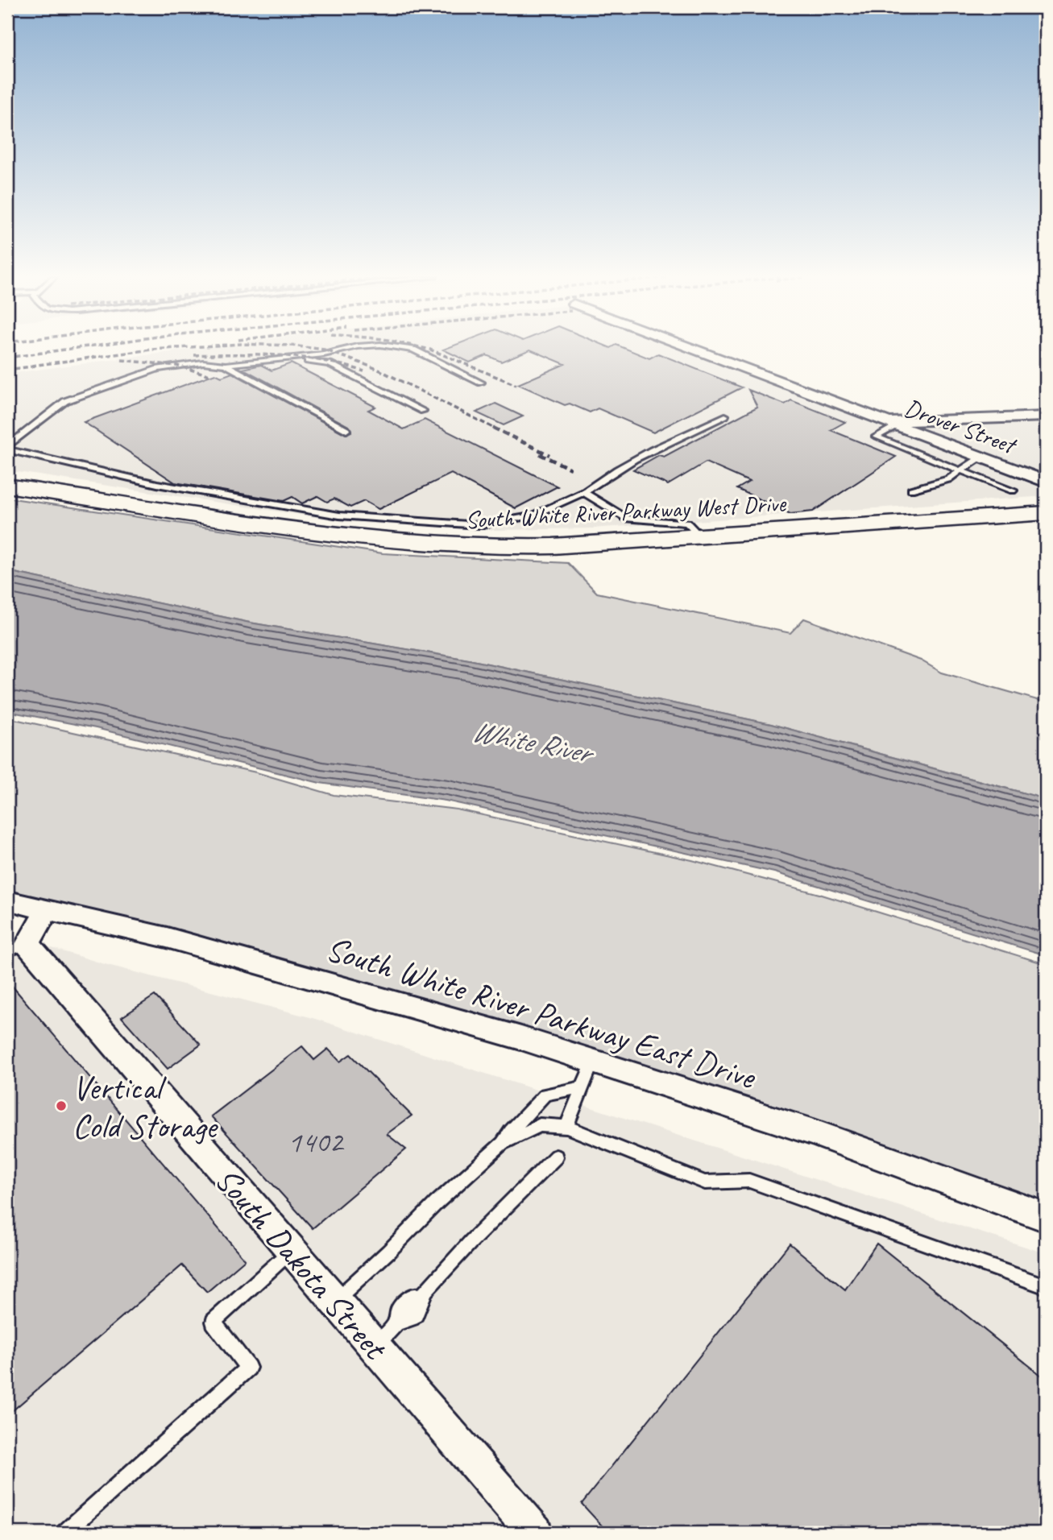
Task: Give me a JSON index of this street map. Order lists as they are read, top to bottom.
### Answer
{
  "streets": {
    "street": [
      "Drover Street",
      "South White River Parkway West Drive",
      "South White River Parkway East Drive",
      "South Dakota Street"
    ]
  },
  "crossings": [
    ["South White River Parkway East Drive", "South Dakota Street"]
  ],
  "water": ["White River"],
  "places": ["Vertical Cold Storage"],
  "house_numbers": ["1402"]
}
